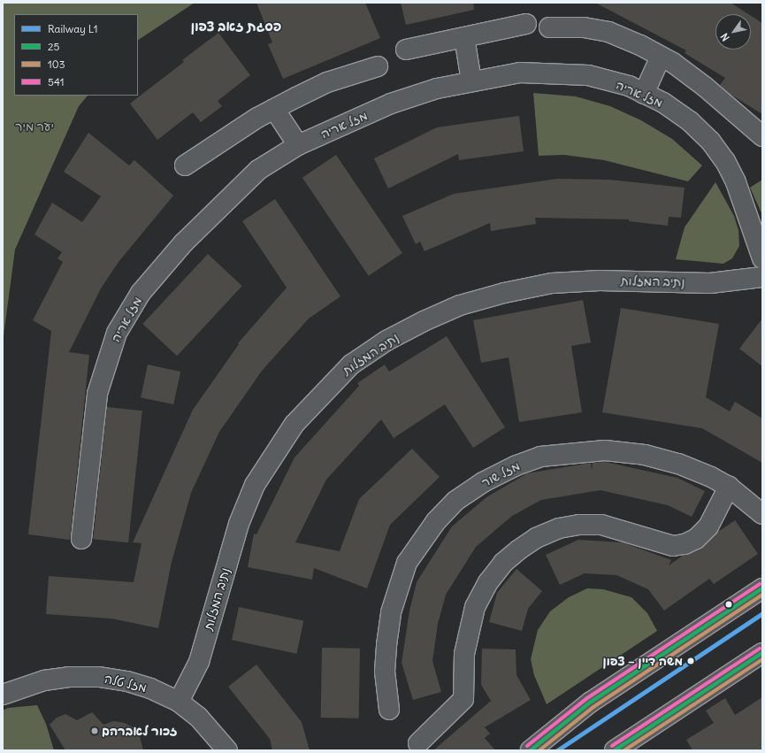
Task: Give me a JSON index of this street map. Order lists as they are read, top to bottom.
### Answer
{
  "streets": {
    "street": [
      "מזל אריה",
      "נתיב המזלות",
      "מזל שור",
      "מזל טלה"
    ]
  },
  "crossings": [
    ["נתיב המזלות", "מזל טלה"]
  ],
  "districts": ["פסגת זאב צפון"],
  "parks": ["יער מיר"],
  "places": ["משה דיין – צפון", "זכור לאברהם"],
  "lines": [
    "transit line 541",
    "transit line 25",
    "transit line 103",
    "rail line L1"
  ],
  "legend": [
    "Railway L1",
    "25",
    "103",
    "541"
  ],
  "north": "bottom left"
}
